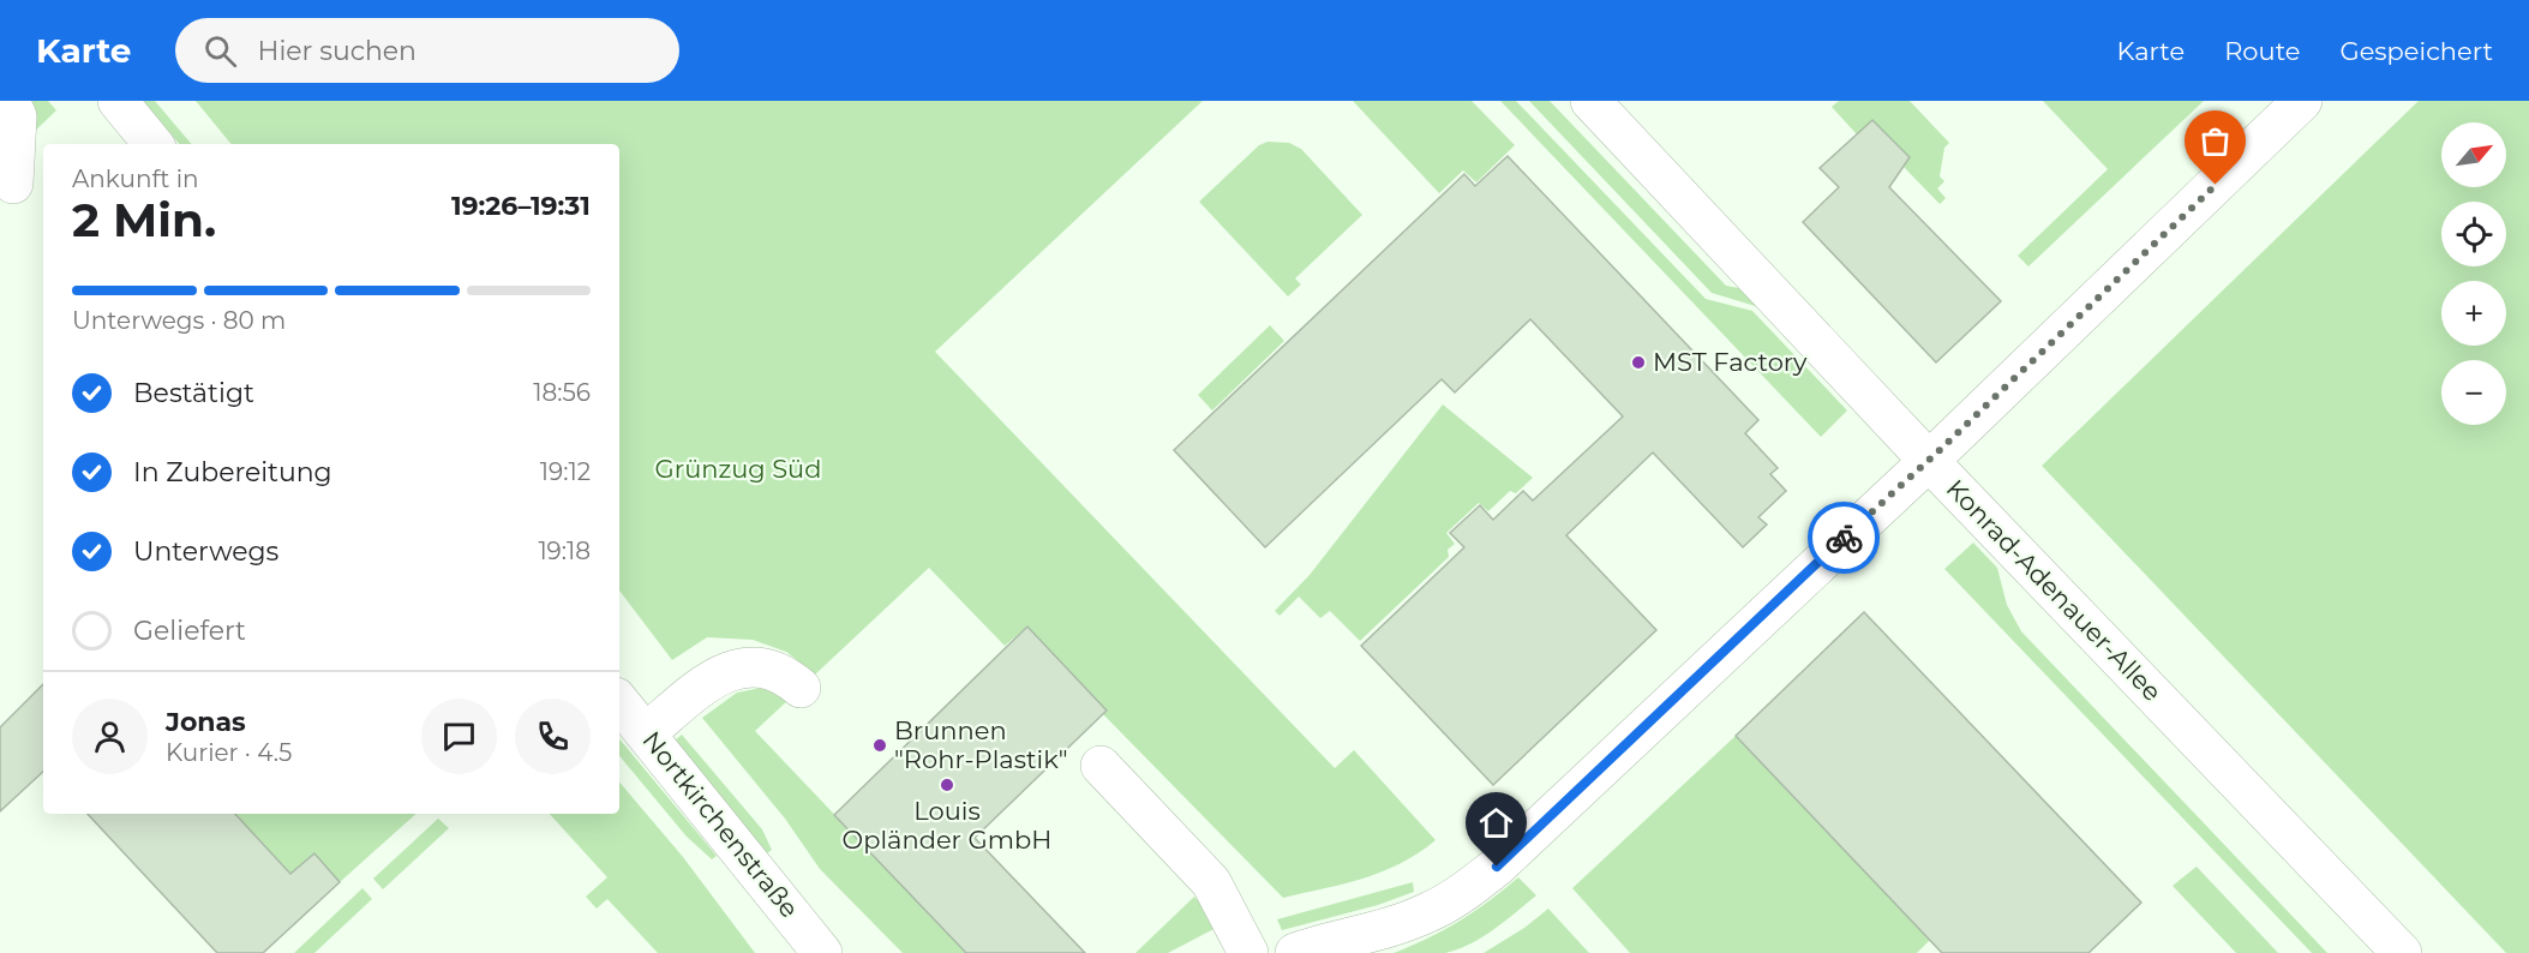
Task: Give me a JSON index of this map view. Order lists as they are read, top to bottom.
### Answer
{
  "streets": {
    "street": ["Konrad-Adenauer-Allee", "Nortkirchenstraße"]
  },
  "parks": ["Grünzug Süd"],
  "places": ["MST Factory", "Brunnen \"Rohr-Plastik\"", "Louis Opländer GmbH"],
  "north": "top right",
  "page": {
    "header": "Karte",
    "search": "Hier suchen",
    "nav": ["Karte", "Route", "Gespeichert"],
    "map_buttons": ["+", "−"],
    "heading": ["2 Min.", "Ankunft in", "19:26–19:31"],
    "panel": ["Jonas", "Kurier · 4.5"],
    "bar": "Unterwegs · 80 m",
    "list": [
      ["Bestätigt", "18:56"],
      ["In Zubereitung", "19:12"],
      ["Unterwegs", "19:18"],
      "Geliefert"
    ]
  }
}
